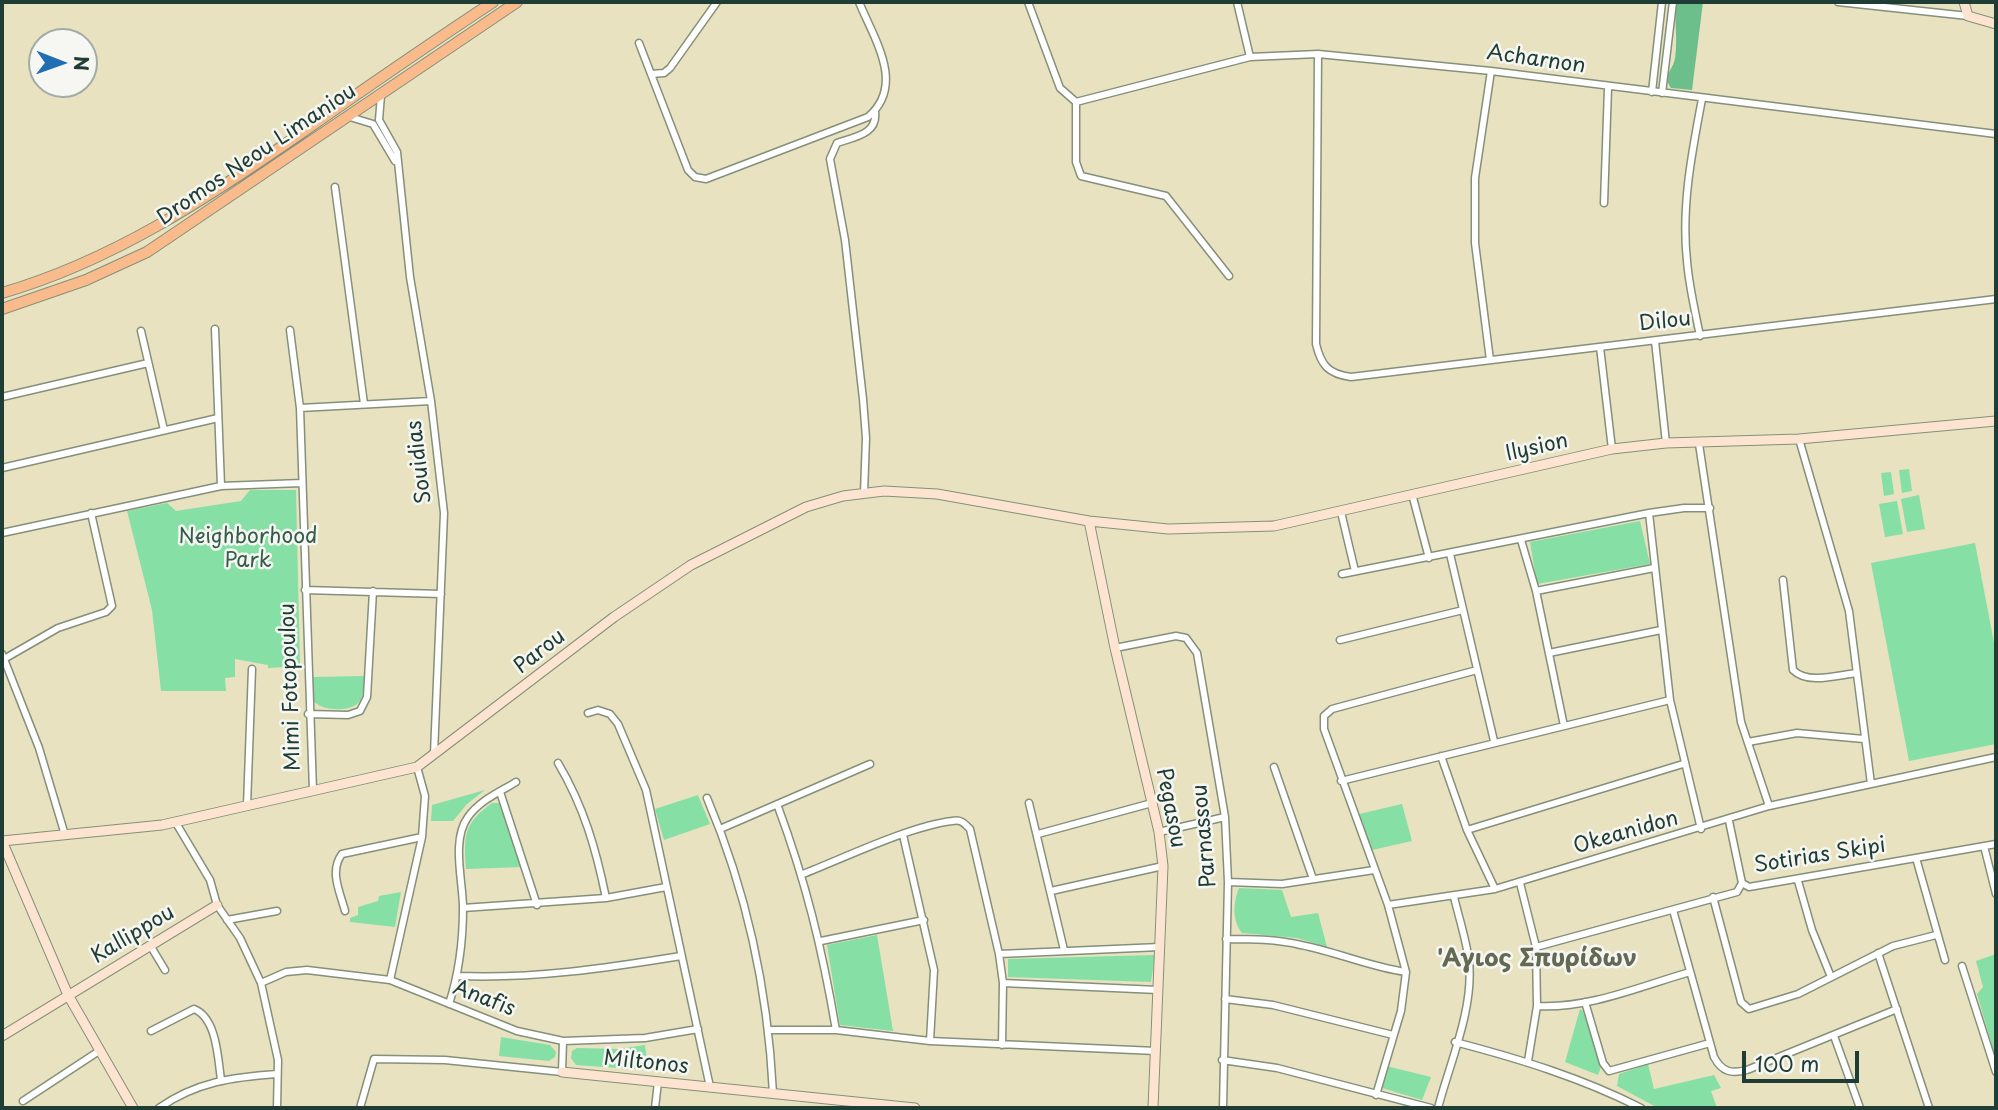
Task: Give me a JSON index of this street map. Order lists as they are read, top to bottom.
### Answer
{
  "streets": {
    "main road": ["Dromos Neou Limaniou"],
    "street": [
      "Acharnon",
      "Dilou",
      "Ilysion",
      "Souidias",
      "Parou",
      "Mimi Fotopoulou",
      "Pegasou",
      "Okeanidon",
      "Parnassou",
      "Sotirias Skipi",
      "Kallippou",
      "Anafis",
      "Miltonos"
    ]
  },
  "crossings": [
    ["Acharnon", "Dilou"],
    ["Dromos Neou Limaniou", "Souidias"],
    ["Ilysion", "Parou"],
    ["Ilysion", "Pegasou"],
    ["Souidias", "Parou"],
    ["Parou", "Mimi Fotopoulou"],
    ["Parou", "Pegasou"],
    ["Pegasou", "Parnassou"]
  ],
  "districts": ["'Αγιος Σπυρίδων"],
  "parks": ["Neighborhood Park"],
  "scale_bar": "100 m",
  "north": "right"
}
